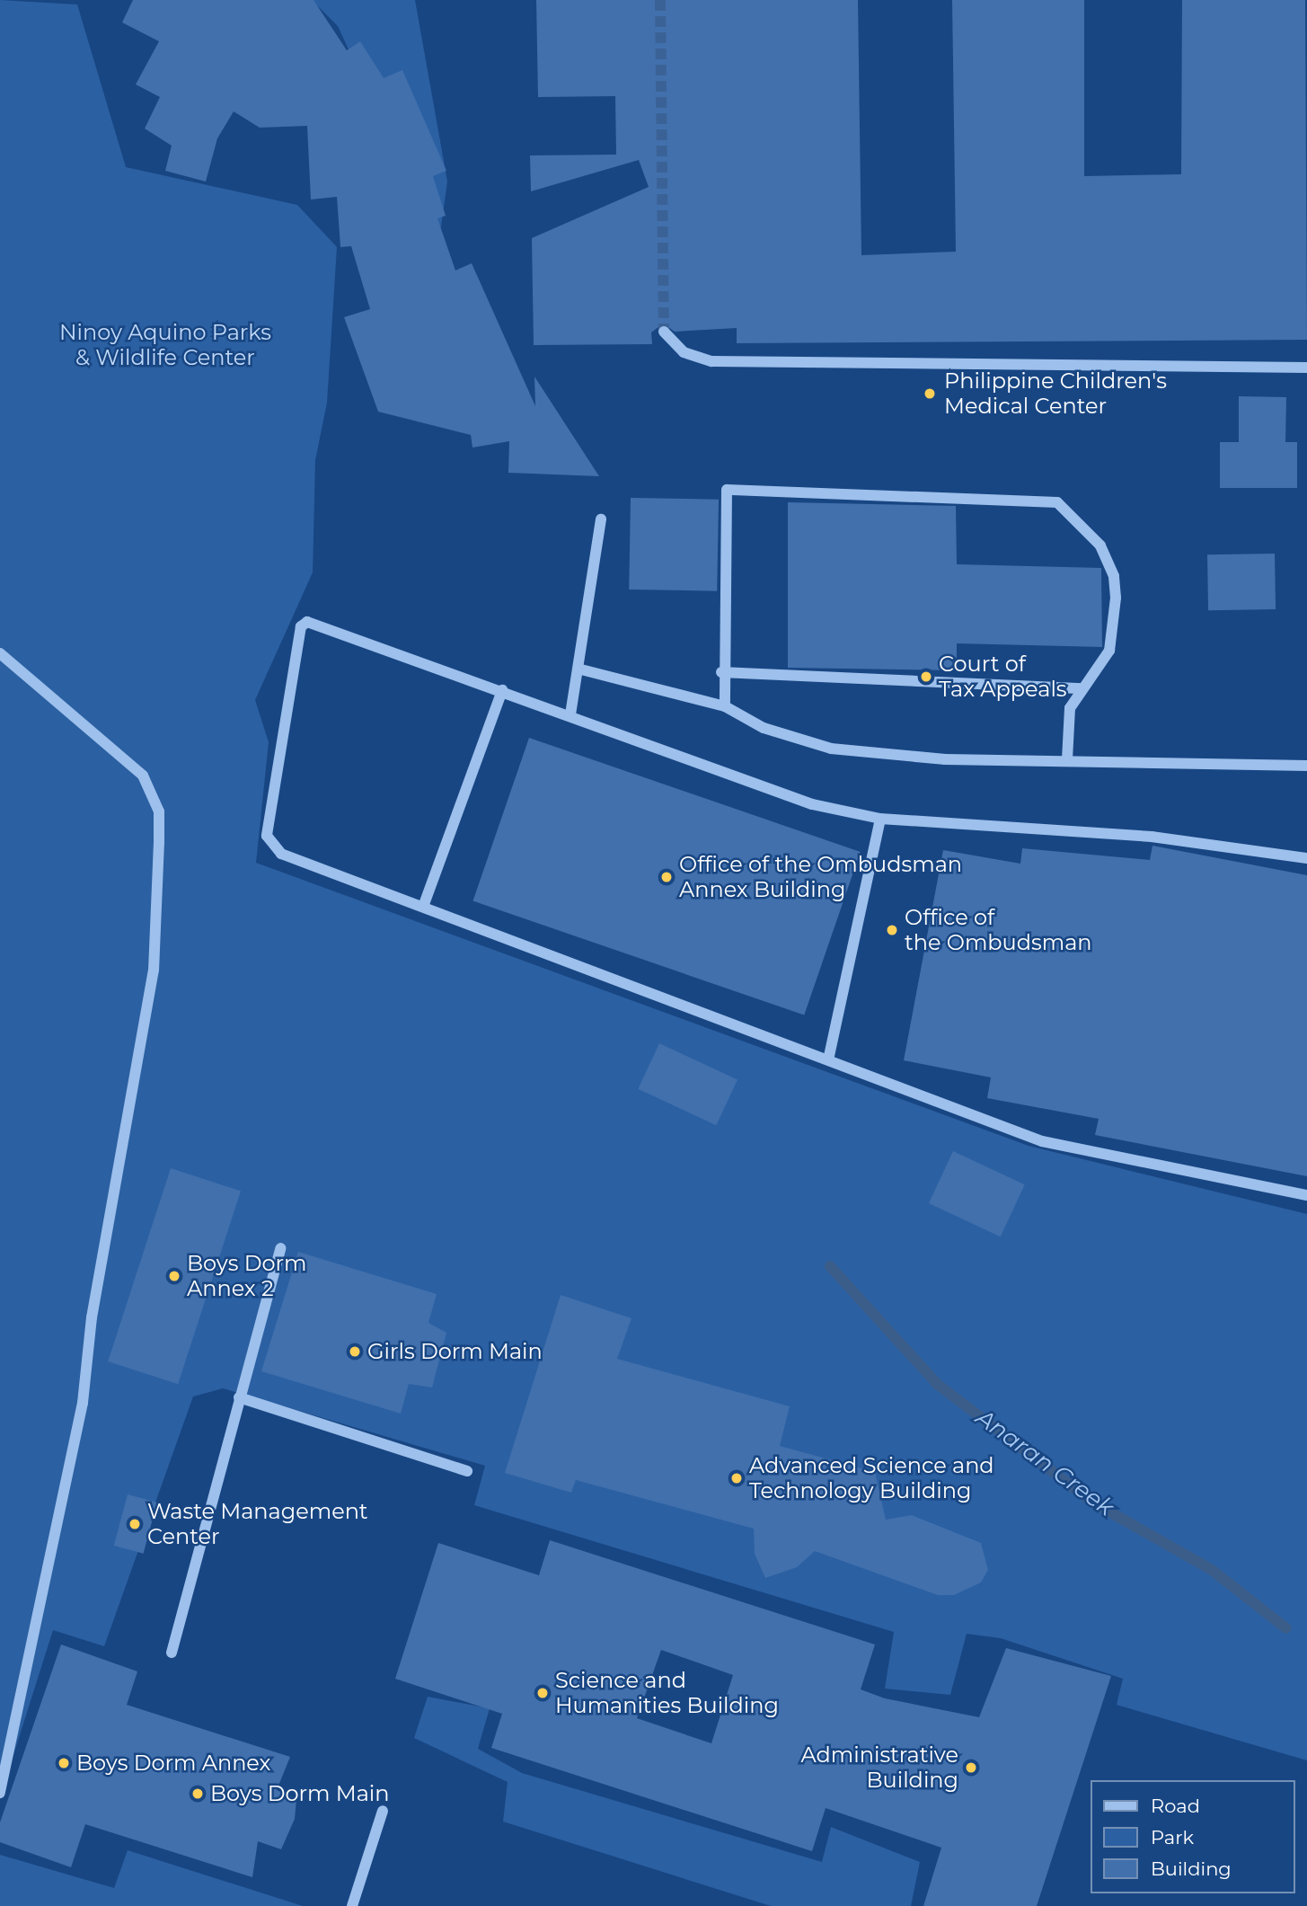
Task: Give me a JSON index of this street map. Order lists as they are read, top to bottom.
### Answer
{
  "water": ["Anaran Creek"],
  "parks": ["Ninoy Aquino Parks & Wildlife Center"],
  "places": [
    "Philippine Children's Medical Center",
    "Court of Tax Appeals",
    "Office of the Ombudsman Annex Building",
    "Office of the Ombudsman",
    "Boys Dorm Annex 2",
    "Girls Dorm Main",
    "Advanced Science and Technology Building",
    "Waste Management Center",
    "Science and Humanities Building",
    "Boys Dorm Annex",
    "Administrative Building",
    "Boys Dorm Main"
  ],
  "legend": ["Road", "Park", "Building"]
}
